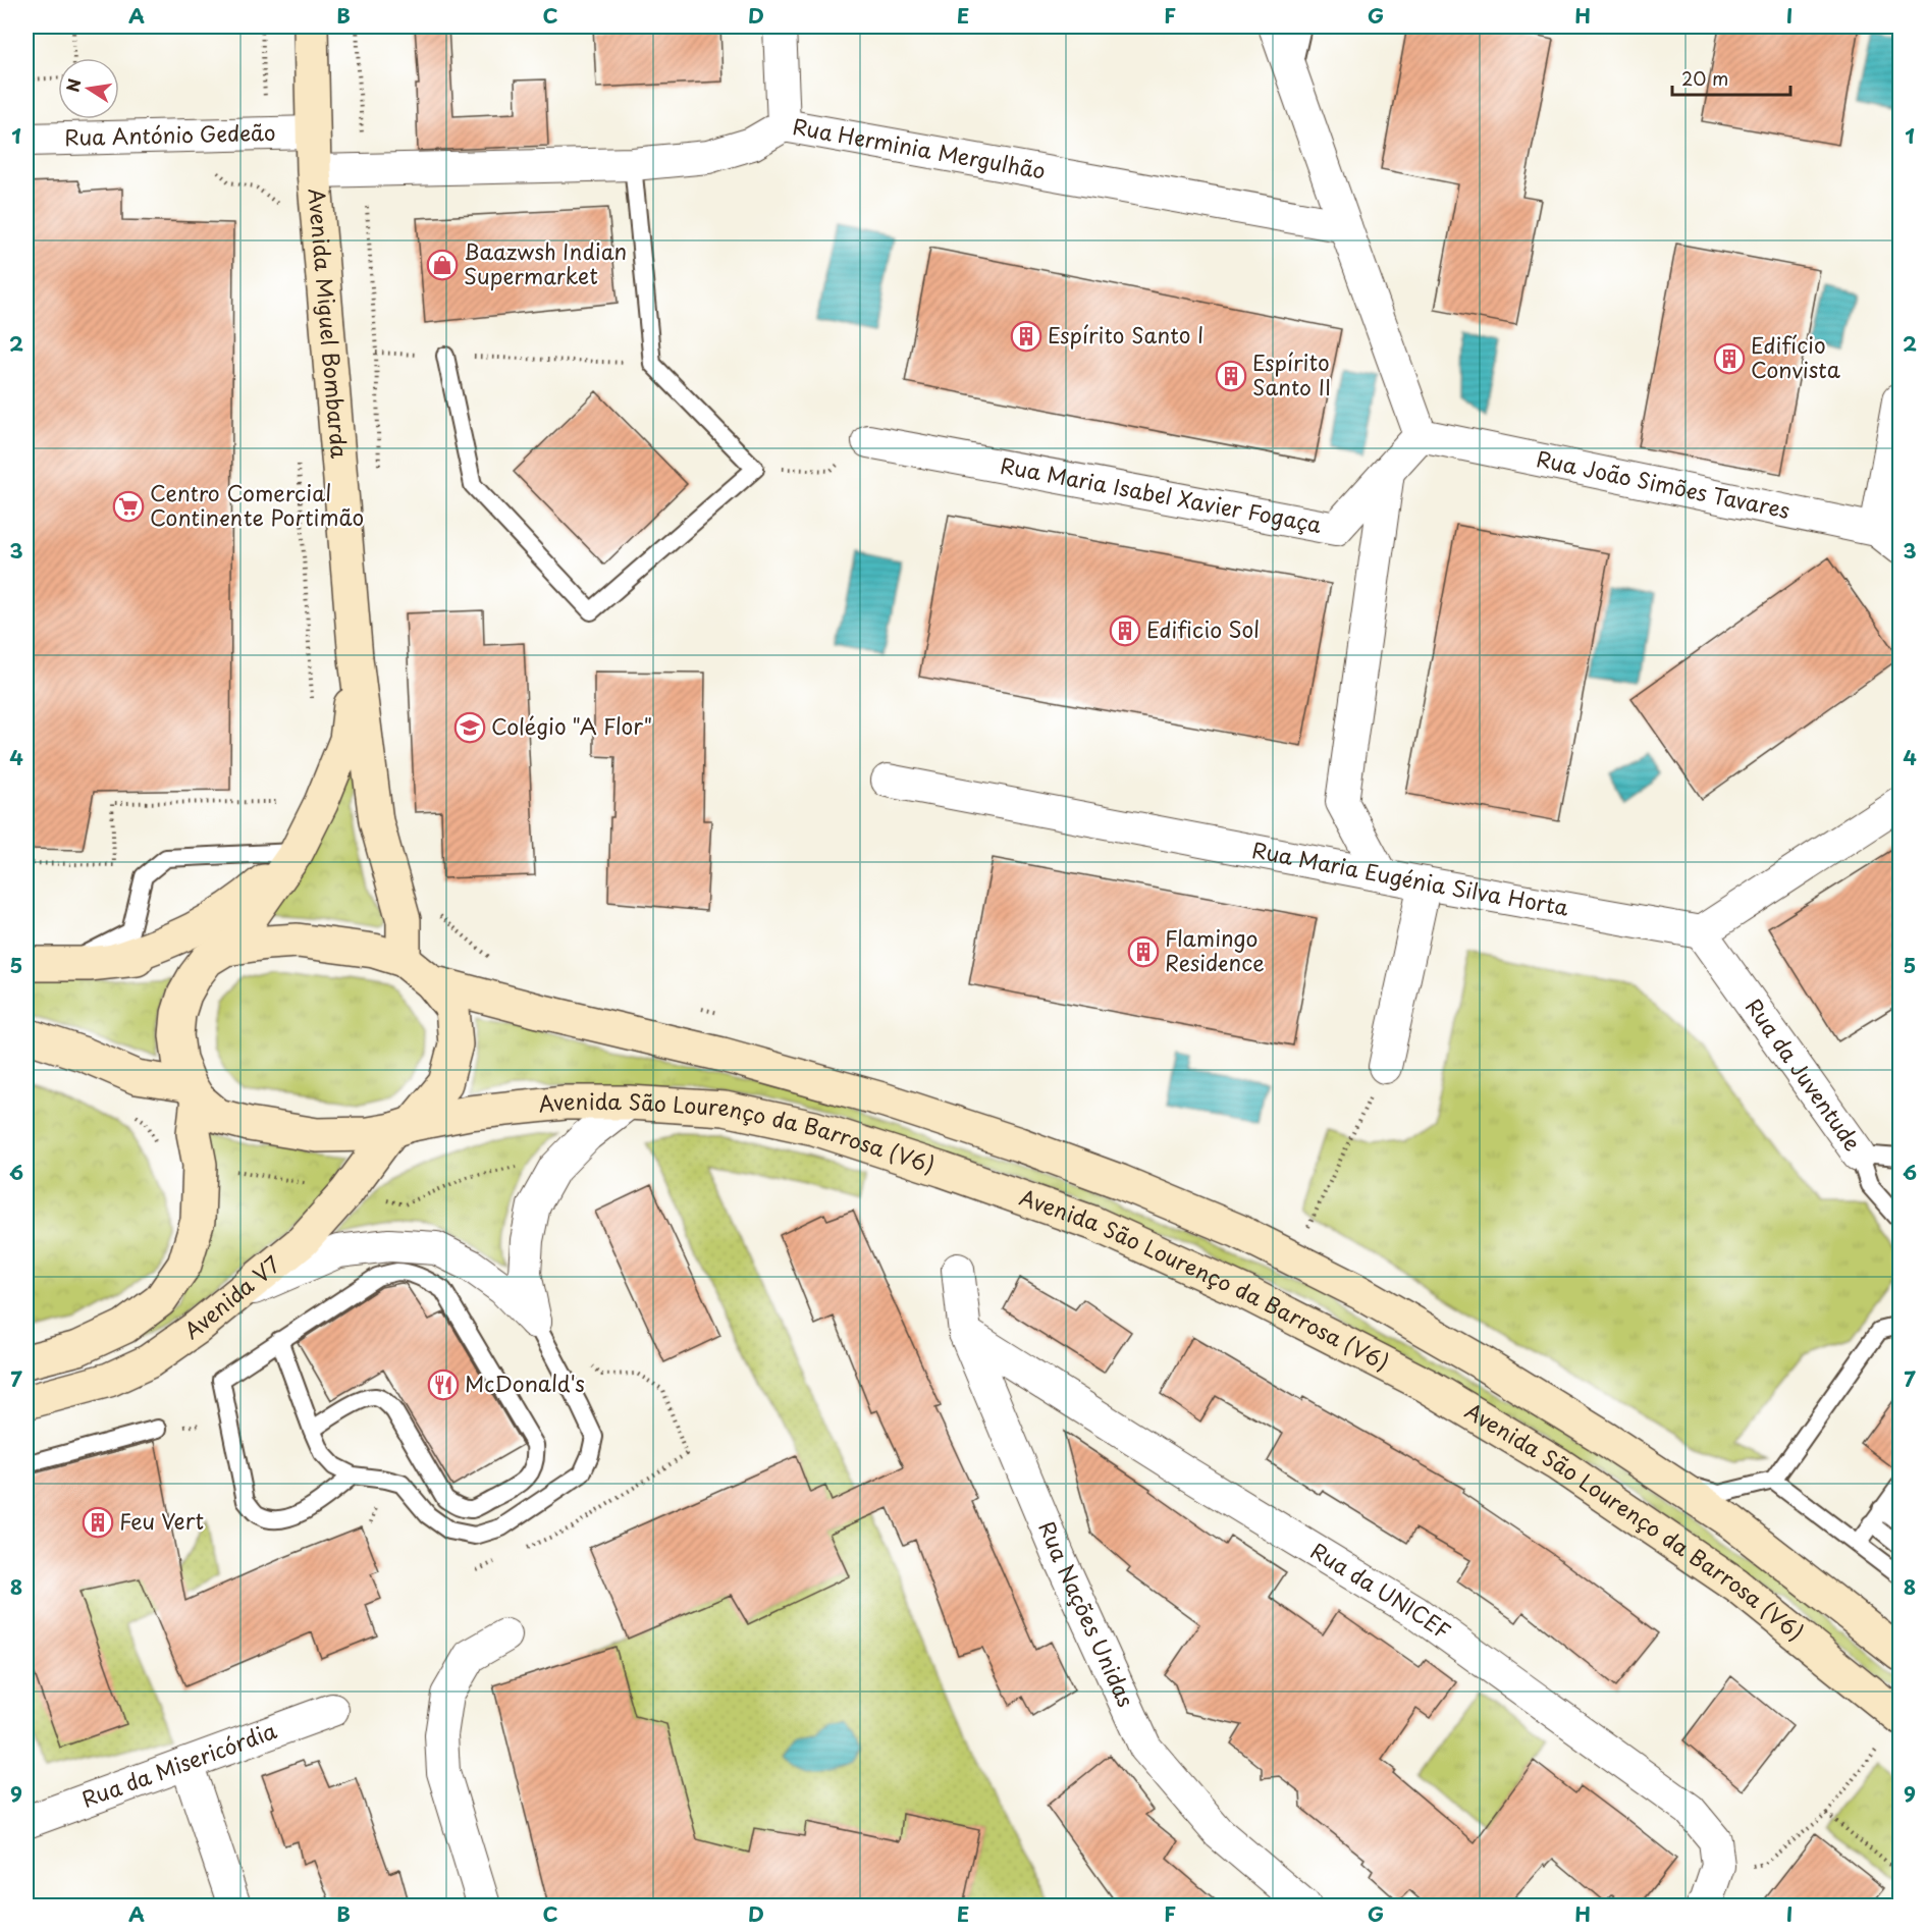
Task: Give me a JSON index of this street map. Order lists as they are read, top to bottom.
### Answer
{
  "streets": {
    "main road": ["Avenida Miguel Bombarda", "Avenida São Lourenço da Barrosa (V6)", "Avenida V7"],
    "street": [
      "Rua António Gedeão",
      "Rua Herminia Mergulhão",
      "Rua João Simões Tavares",
      "Rua Maria Isabel Xavier Fogaça",
      "Rua Maria Eugénia Silva Horta",
      "Rua da Juventude",
      "Rua da UNICEF",
      "Rua Nações Unidas",
      "Rua da Misericórdia"
    ]
  },
  "crossings": [
    ["Rua António Gedeão", "Avenida Miguel Bombarda"],
    ["Rua Herminia Mergulhão", "Avenida Miguel Bombarda"],
    ["Rua João Simões Tavares", "Rua Maria Isabel Xavier Fogaça"],
    ["Rua Maria Eugénia Silva Horta", "Rua da Juventude"],
    ["Avenida São Lourenço da Barrosa (V6)", "Avenida V7"],
    ["Rua da UNICEF", "Rua Nações Unidas"]
  ],
  "places": {
    "shop": ["Baazwsh Indian Supermarket"],
    "building": [
      "Espírito Santo I",
      "Edifício Convista",
      "Espírito Santo II",
      "Edificio Sol",
      "Flamingo Residence",
      "Feu Vert"
    ],
    "supermarket": ["Centro Comercial Continente Portimão"],
    "school or university": ["Colégio \"A Flor\""],
    "restaurant": ["McDonald's"]
  },
  "scale_bar": "20 m",
  "north": "left",
  "grid": {
    "columns": [
      "A",
      "B",
      "C",
      "D",
      "E",
      "F",
      "G",
      "H",
      "I"
    ],
    "rows": [
      "1",
      "2",
      "3",
      "4",
      "5",
      "6",
      "7",
      "8",
      "9"
    ]
  }
}
